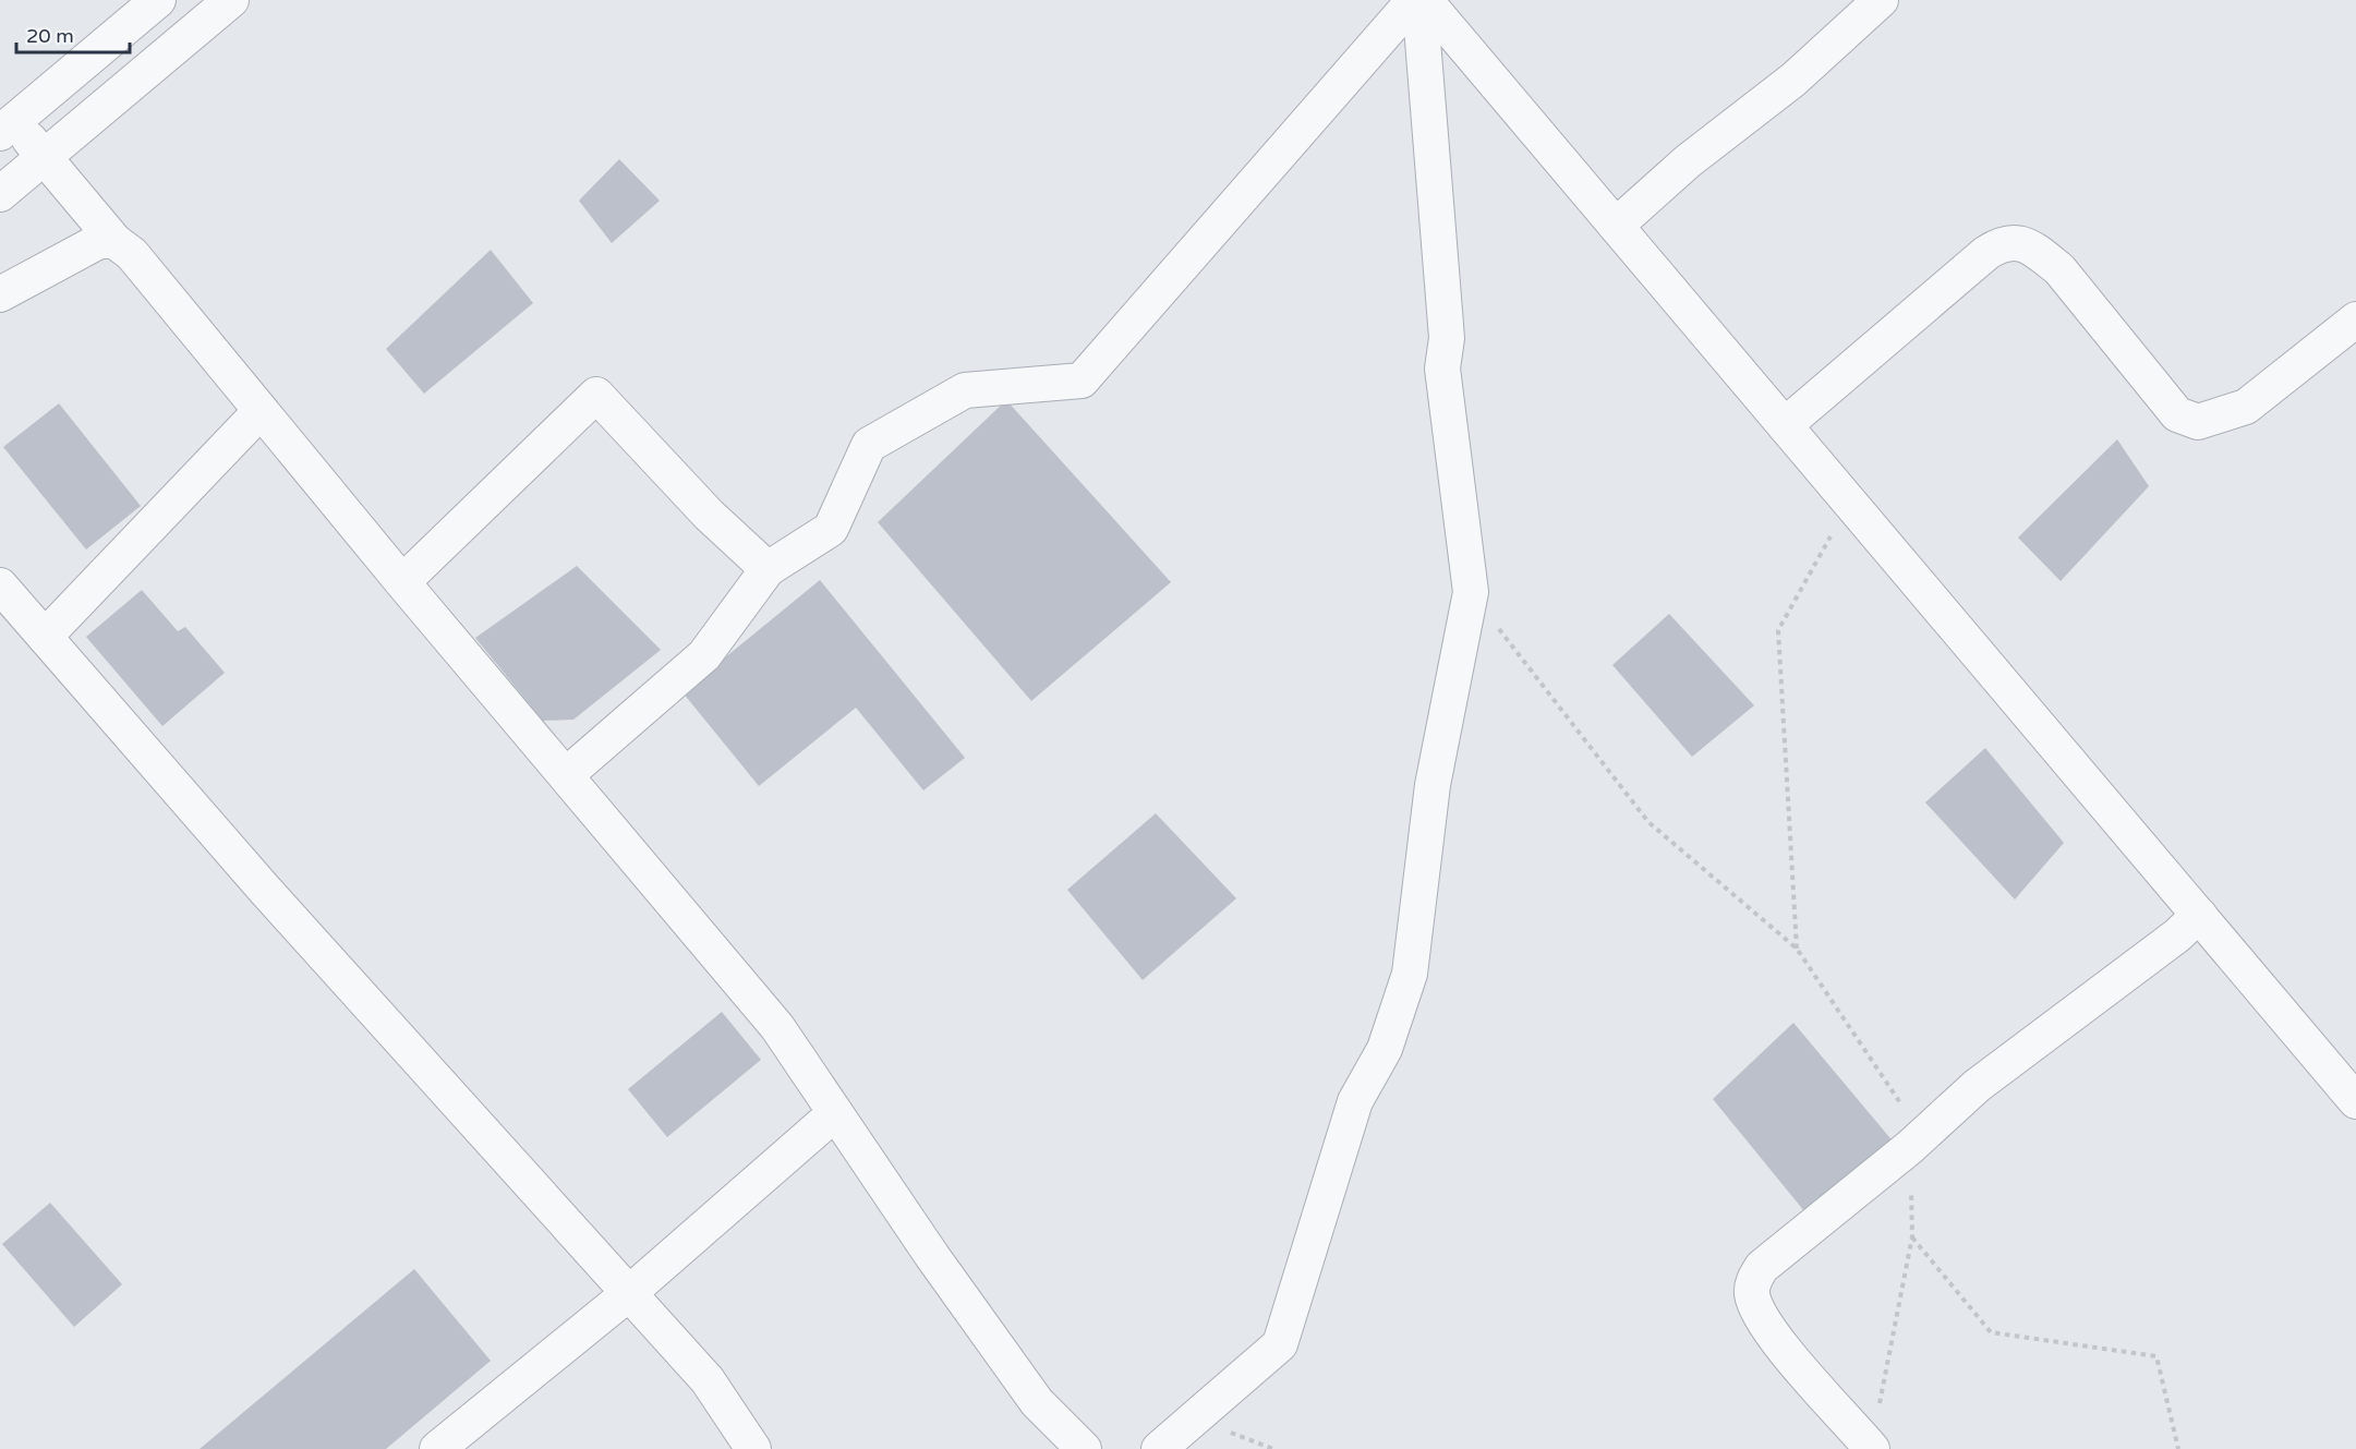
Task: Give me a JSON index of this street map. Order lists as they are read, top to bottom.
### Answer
{
  "scale_bar": "20 m"
}
